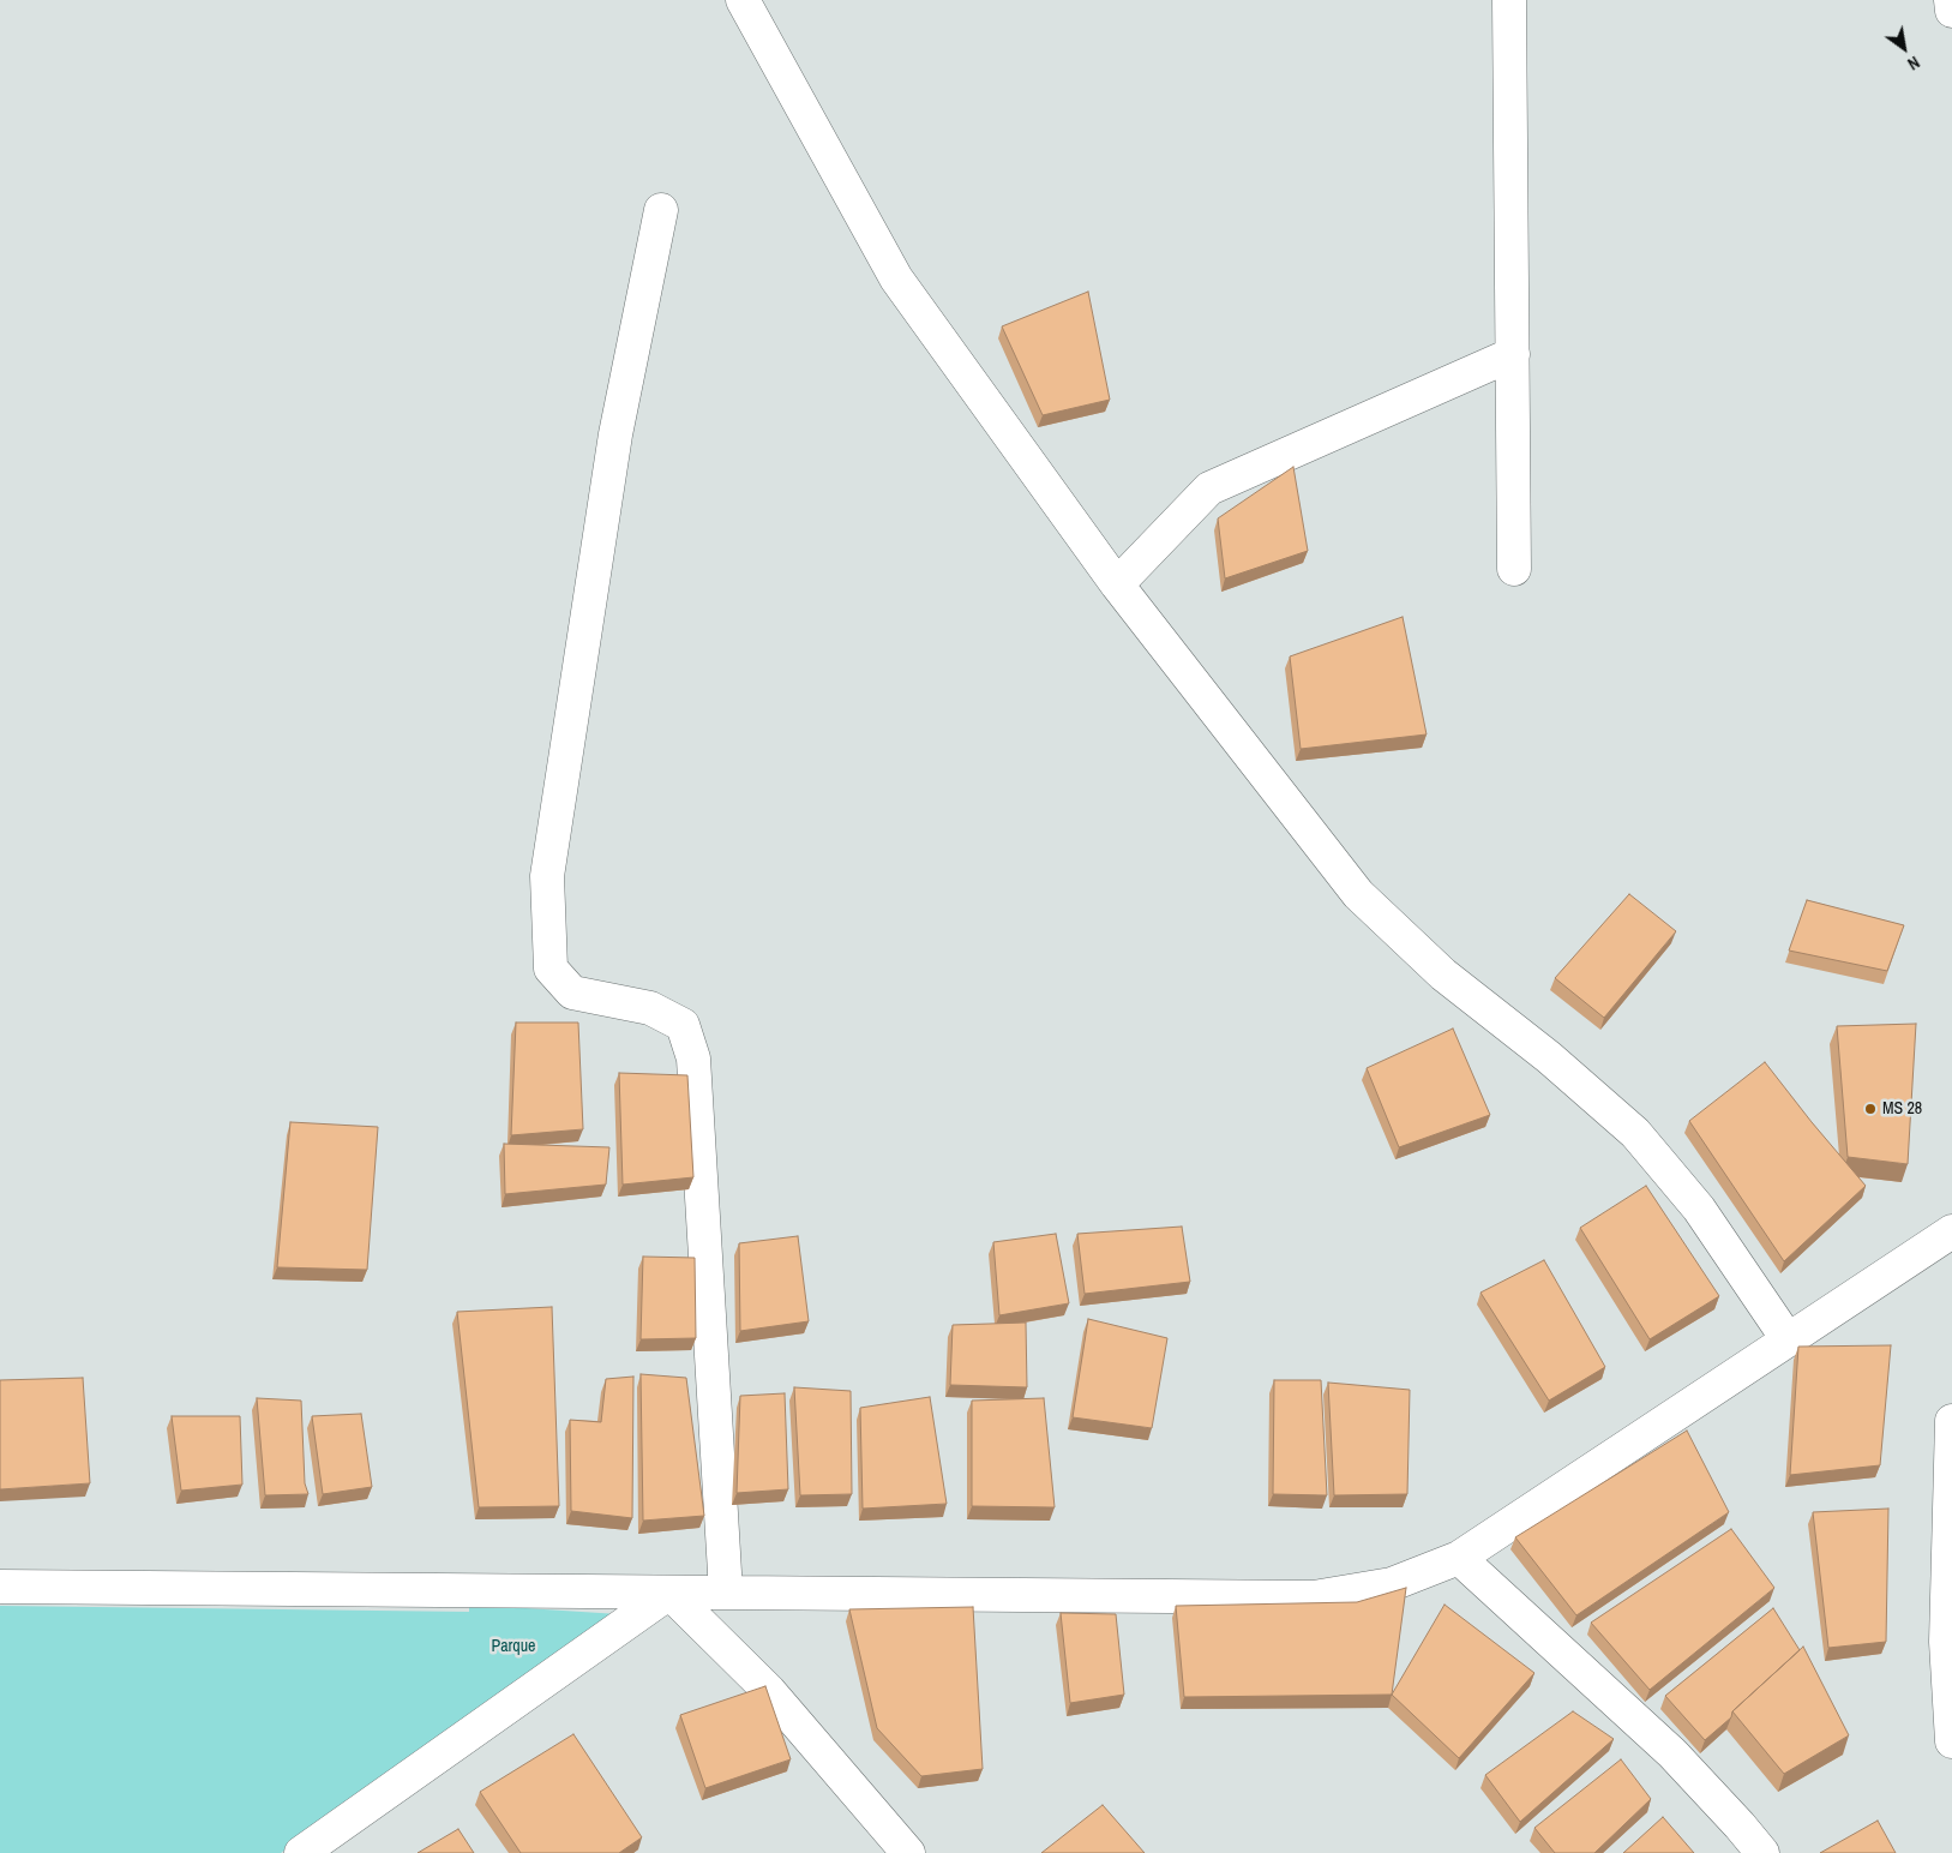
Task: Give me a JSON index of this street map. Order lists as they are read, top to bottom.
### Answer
{
  "parks": ["Parque"],
  "places": ["MS 28"],
  "north": "bottom right"
}
